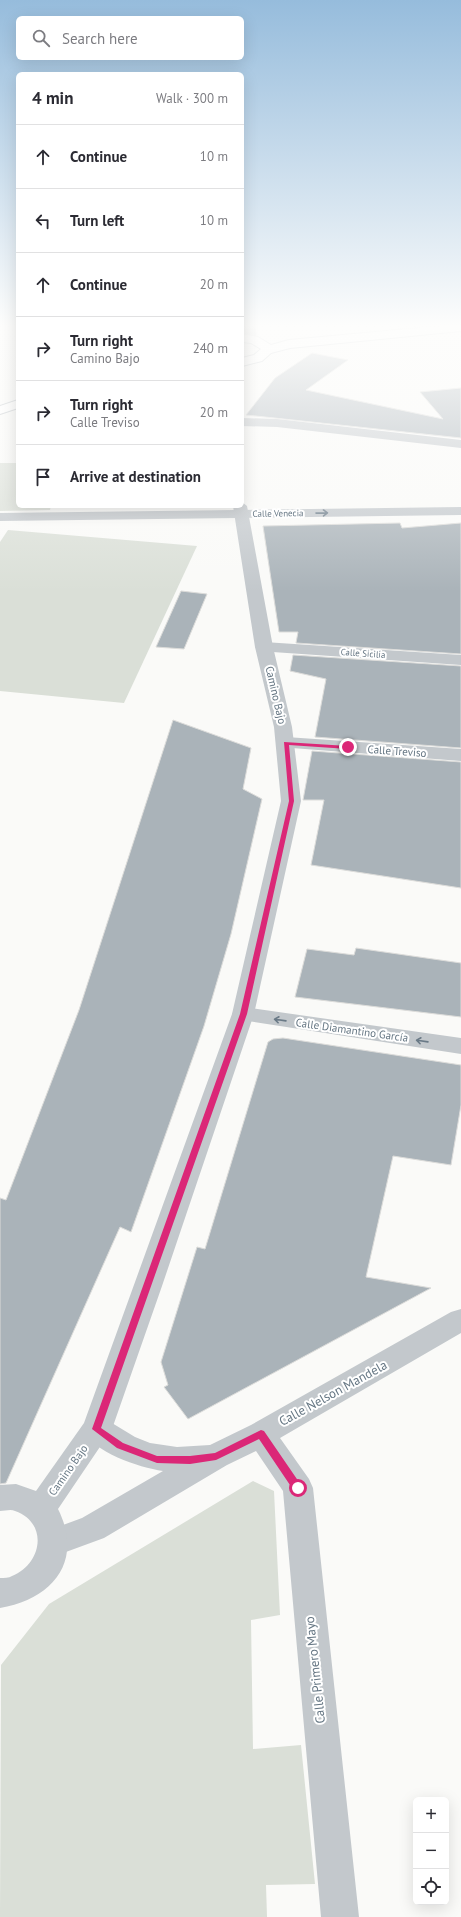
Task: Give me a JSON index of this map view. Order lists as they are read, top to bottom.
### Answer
{
  "streets": {
    "street": [
      "Calle Venecia",
      "Calle Sicilia",
      "Camino Bajo",
      "Calle Treviso",
      "Calle Diamantino García",
      "Calle Nelson Mandela",
      "Calle Primero Mayo"
    ]
  },
  "crossings": [
    ["Calle Venecia", "Camino Bajo"],
    ["Calle Sicilia", "Camino Bajo"],
    ["Camino Bajo", "Calle Treviso"],
    ["Camino Bajo", "Calle Diamantino García"],
    ["Calle Nelson Mandela", "Calle Primero Mayo"]
  ],
  "one_way": ["Calle Diamantino García"],
  "page": {
    "search": "Search here",
    "heading": ["4 min", "Walk · 300 m"],
    "list": [
      ["Continue", "10 m"],
      ["Turn left", "10 m"],
      ["Continue", "20 m"],
      ["Turn right", "Camino Bajo", "240 m"],
      ["Turn right", "Calle Treviso", "20 m"],
      "Arrive at destination"
    ],
    "map_buttons": ["+", "−"]
  }
}
